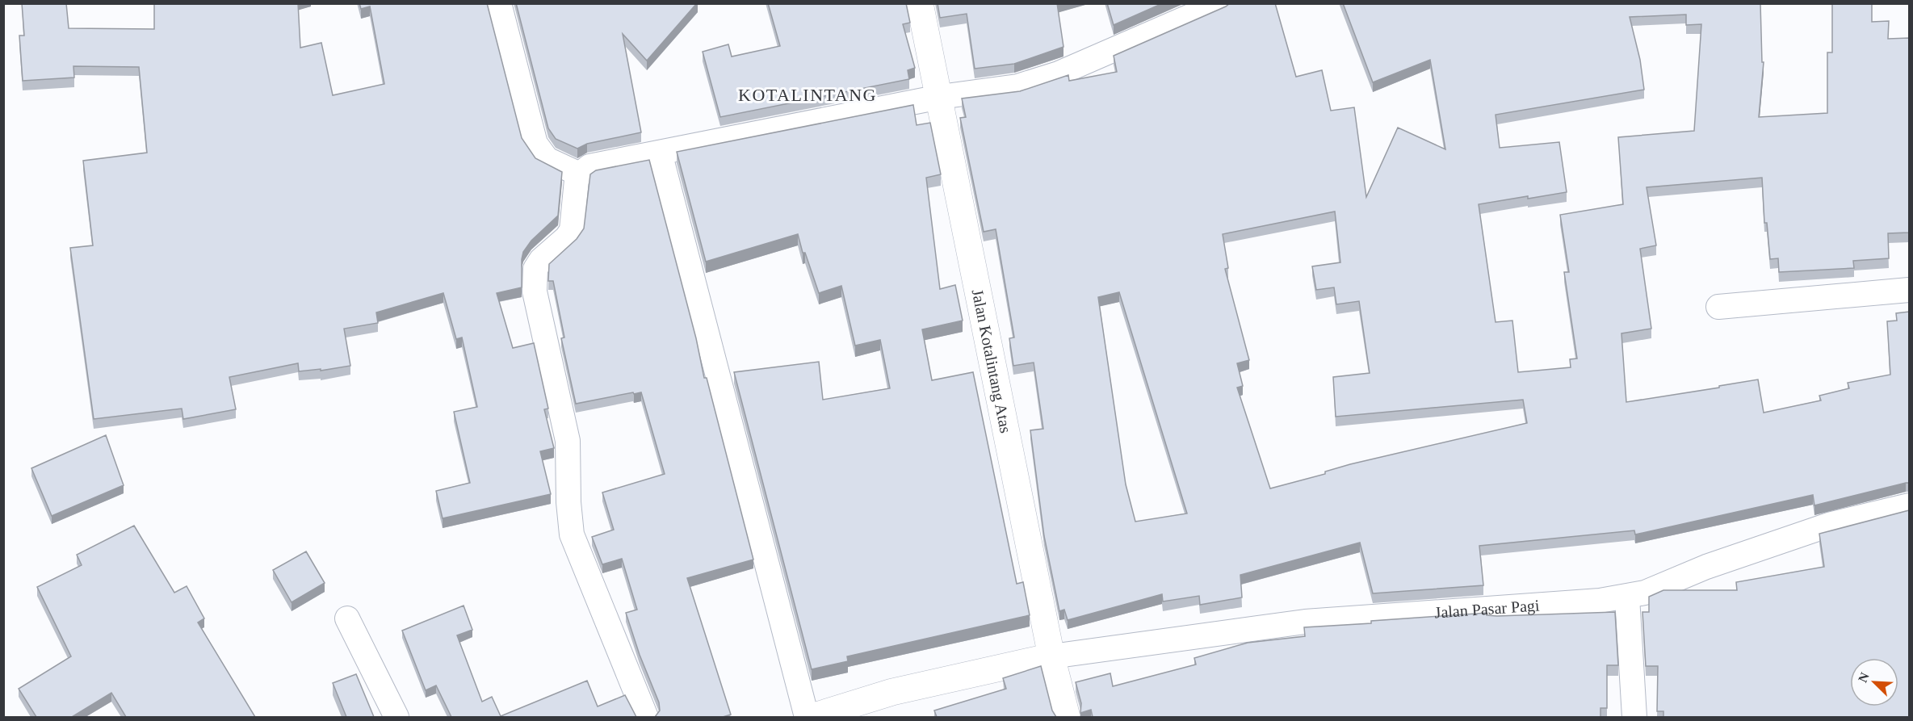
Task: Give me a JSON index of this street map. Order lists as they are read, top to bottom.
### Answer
{
  "streets": {
    "street": ["Jalan Kotalintang Atas", "Jalan Pasar Pagi"]
  },
  "crossings": [
    ["Jalan Kotalintang Atas", "Jalan Pasar Pagi"]
  ],
  "districts": ["KOTALINTANG"],
  "north": "top left"
}
